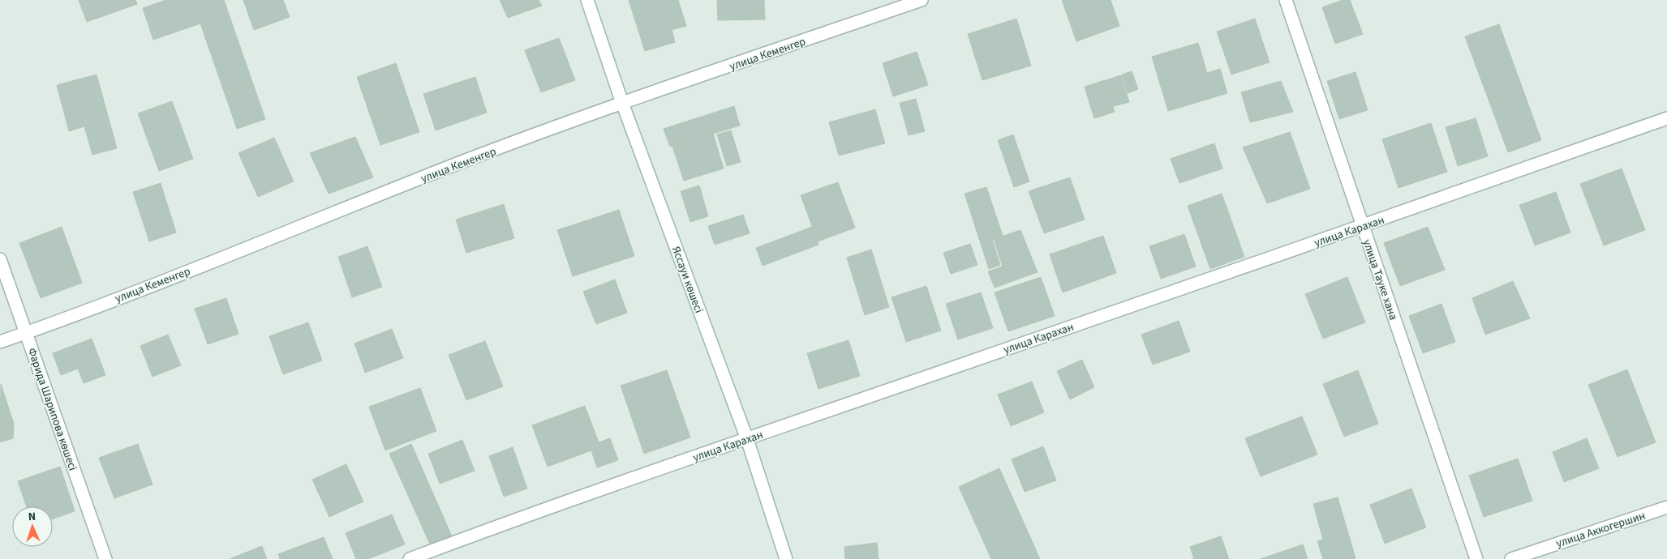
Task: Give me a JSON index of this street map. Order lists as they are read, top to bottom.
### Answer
{
  "streets": {
    "street": [
      "улица Кеменгер",
      "улица Карахан",
      "Яссауи көшесі",
      "улица Тауке хана",
      "Фарида Шарипова көшесі",
      "улица Аккогершин"
    ]
  },
  "crossings": [
    ["улица Кеменгер", "Яссауи көшесі"],
    ["улица Кеменгер", "Фарида Шарипова көшесі"],
    ["улица Карахан", "Яссауи көшесі"],
    ["улица Карахан", "улица Тауке хана"]
  ],
  "north": "top"
}
